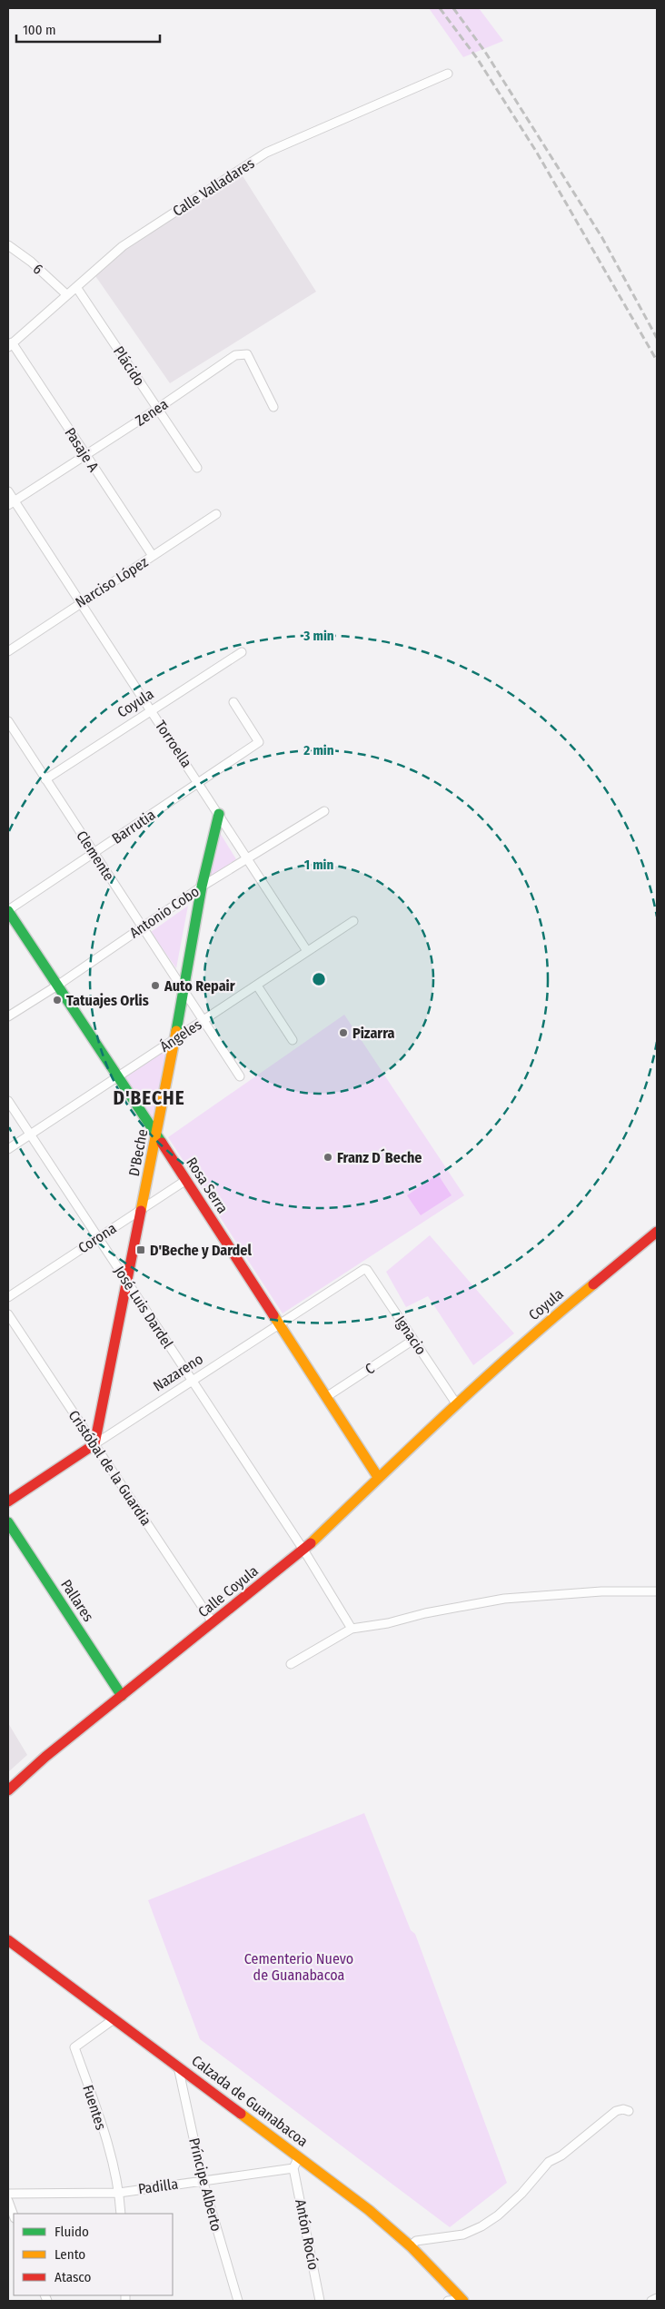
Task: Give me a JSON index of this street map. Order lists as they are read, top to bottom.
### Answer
{
  "streets": {
    "street": [
      "Calle Valladares",
      "6",
      "Plácido",
      "Zenea",
      "Pasaje A",
      "Narciso López",
      "Coyula",
      "Torroella",
      "Barrutia",
      "Clemente",
      "Antonio Cobo",
      "Ángeles",
      "D'Beche",
      "Rosa Serra",
      "Corona",
      "José Luis Dardel",
      "Ignacio",
      "C",
      "Nazareno",
      "Cristóbal de la Guardia",
      "Calle Coyula",
      "Pallares",
      "Calzada de Guanabacoa",
      "Fuentes",
      "Príncipe Alberto",
      "Padilla",
      "Antón Rocío"
    ]
  },
  "crossings": [
    ["Calle Valladares", "6"],
    ["Calle Valladares", "Plácido"],
    ["Calle Valladares", "Pasaje A"],
    ["Plácido", "Zenea"],
    ["Zenea", "Pasaje A"],
    ["Zenea", "Torroella"],
    ["Pasaje A", "Narciso López"],
    ["Narciso López", "Torroella"],
    ["Coyula", "Torroella"],
    ["Coyula", "Clemente"],
    ["Coyula", "Ignacio"],
    ["Coyula", "Calle Coyula"],
    ["Torroella", "Barrutia"],
    ["Torroella", "Antonio Cobo"],
    ["Torroella", "Ángeles"],
    ["Torroella", "D'Beche"],
    ["Barrutia", "Clemente"],
    ["Barrutia", "Rosa Serra"],
    ["Clemente", "Antonio Cobo"],
    ["Clemente", "Ángeles"],
    ["Clemente", "D'Beche"],
    ["Antonio Cobo", "D'Beche"],
    ["Antonio Cobo", "Rosa Serra"],
    ["Ángeles", "D'Beche"],
    ["Ángeles", "Rosa Serra"],
    ["Ángeles", "José Luis Dardel"],
    ["D'Beche", "Rosa Serra"],
    ["D'Beche", "Corona"],
    ["D'Beche", "José Luis Dardel"],
    ["D'Beche", "Nazareno"],
    ["D'Beche", "Cristóbal de la Guardia"],
    ["Rosa Serra", "Corona"],
    ["Rosa Serra", "C"],
    ["Rosa Serra", "Nazareno"],
    ["Rosa Serra", "Calle Coyula"],
    ["Corona", "José Luis Dardel"],
    ["José Luis Dardel", "Nazareno"],
    ["José Luis Dardel", "Calle Coyula"],
    ["Ignacio", "C"],
    ["Ignacio", "Nazareno"],
    ["Ignacio", "Calle Coyula"],
    ["Nazareno", "Cristóbal de la Guardia"],
    ["Cristóbal de la Guardia", "Calle Coyula"],
    ["Calle Coyula", "Pallares"],
    ["Calzada de Guanabacoa", "Fuentes"],
    ["Calzada de Guanabacoa", "Príncipe Alberto"],
    ["Fuentes", "Padilla"],
    ["Príncipe Alberto", "Padilla"],
    ["Padilla", "Antón Rocío"]
  ],
  "districts": ["D'BECHE"],
  "parks": ["Cementerio Nuevo de Guanabacoa"],
  "places": {
    "other": [
      "Auto Repair",
      "Tatuajes Orlis",
      "Pizarra",
      "Franz D´Beche"
    ],
    "transit": ["D'Beche y Dardel"]
  },
  "legend": ["Fluido", "Lento", "Atasco"],
  "scale_bar": "100 m",
  "rings": ["3 min", "2 min", "1 min"]
}
